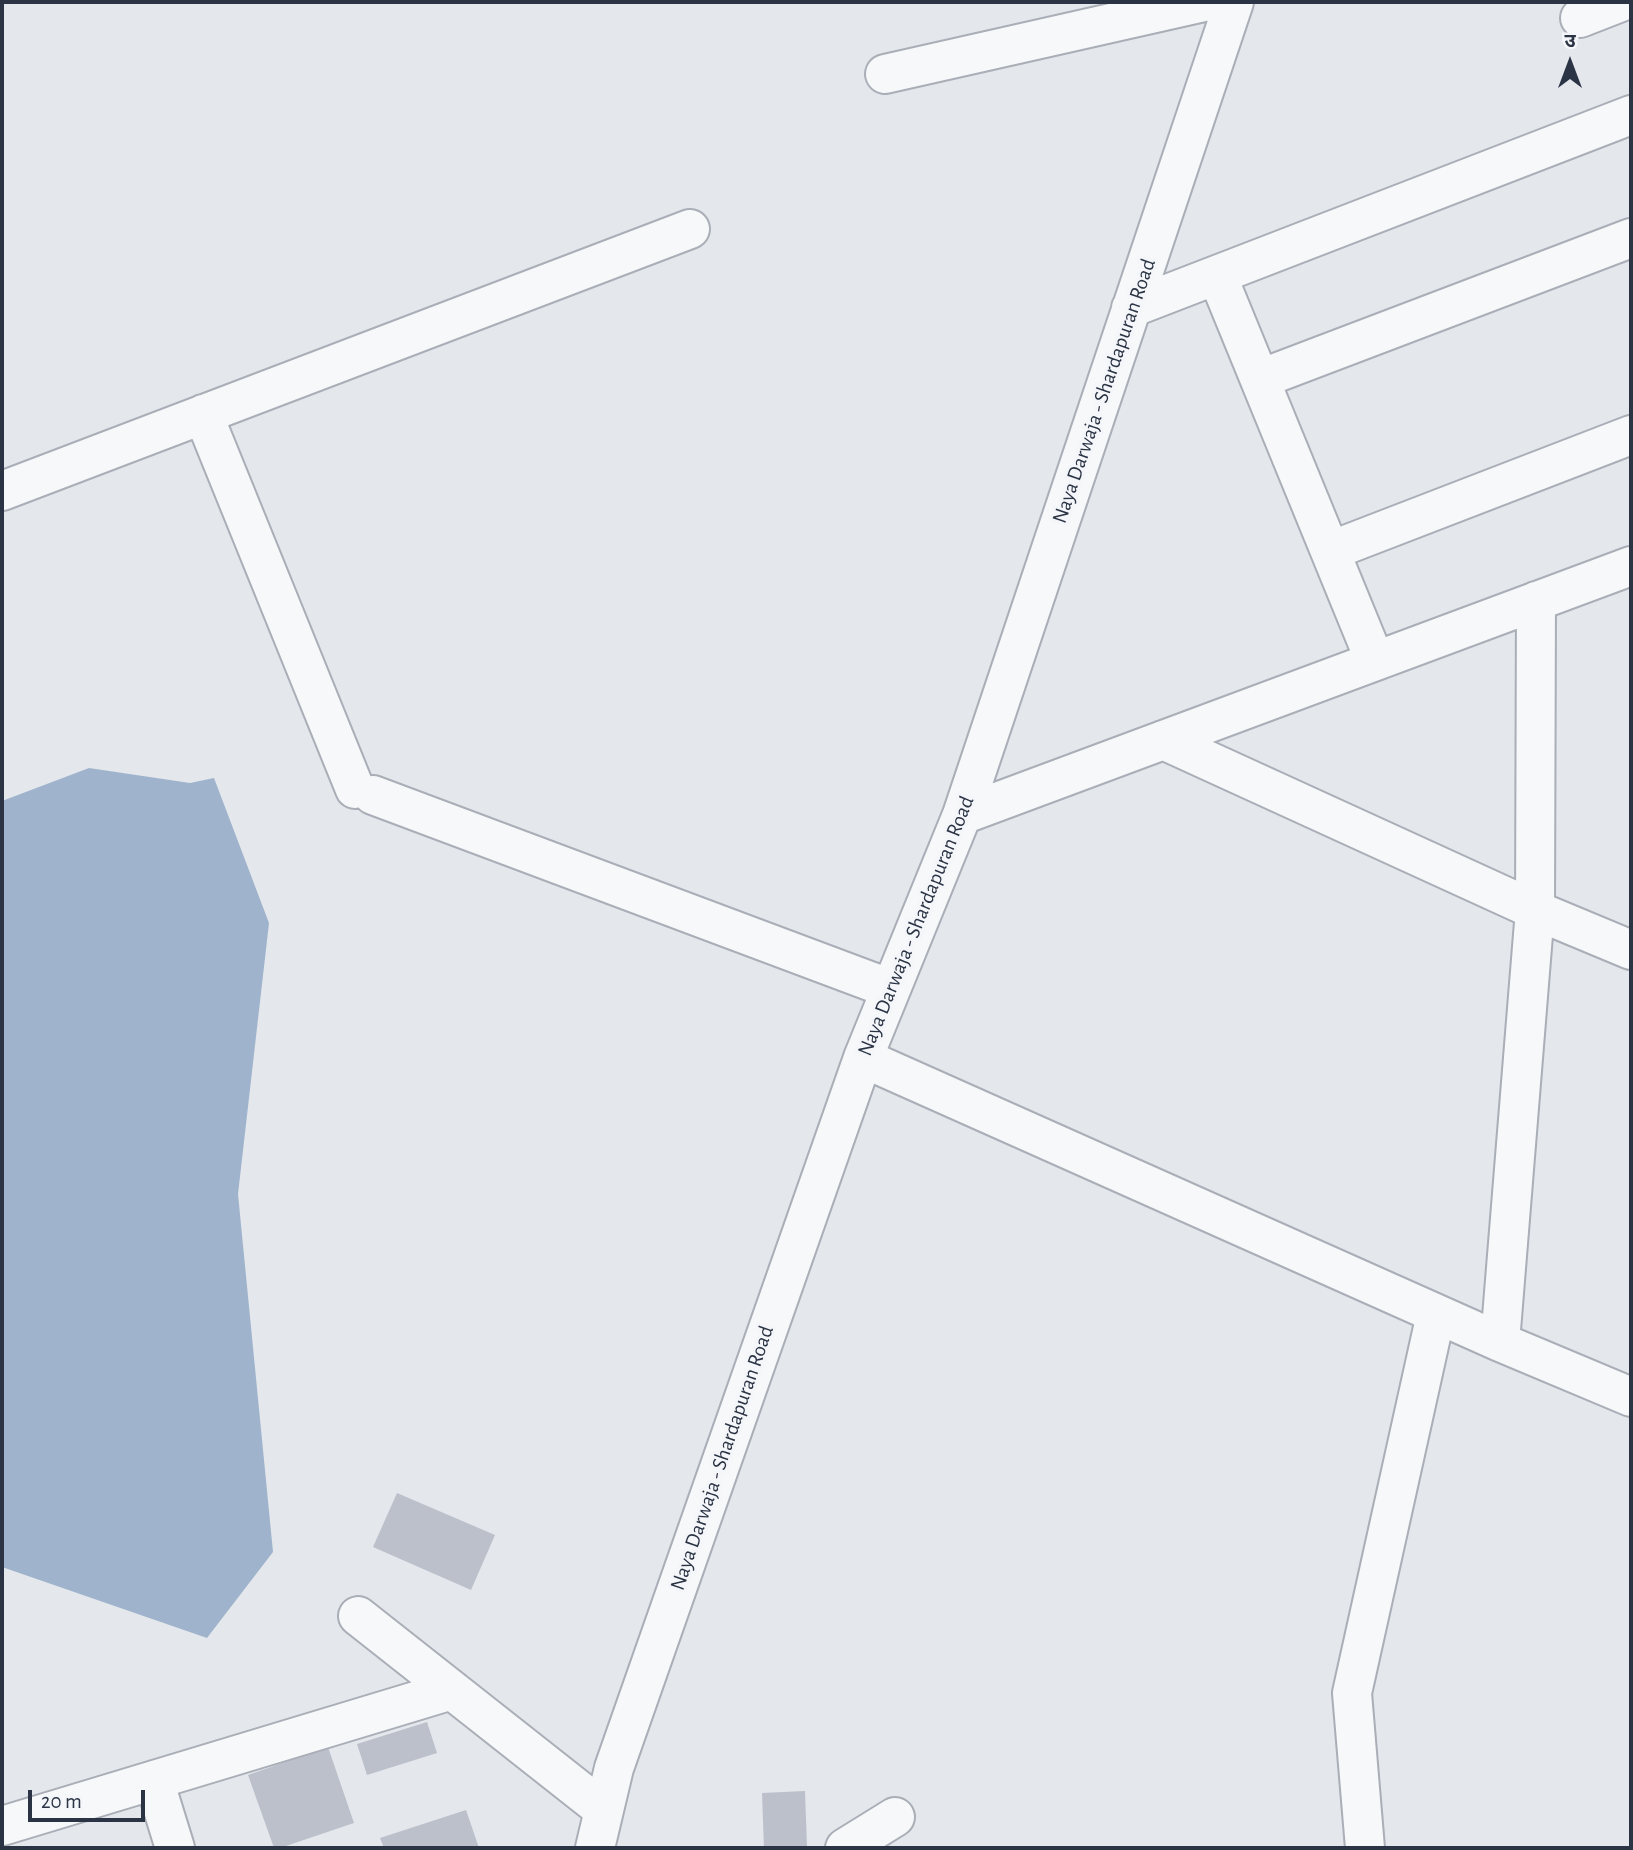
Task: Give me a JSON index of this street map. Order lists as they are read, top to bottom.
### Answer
{
  "streets": {
    "street": ["Naya Darwaja - Shardapuran Road"]
  },
  "scale_bar": "20 m",
  "north": "top"
}
